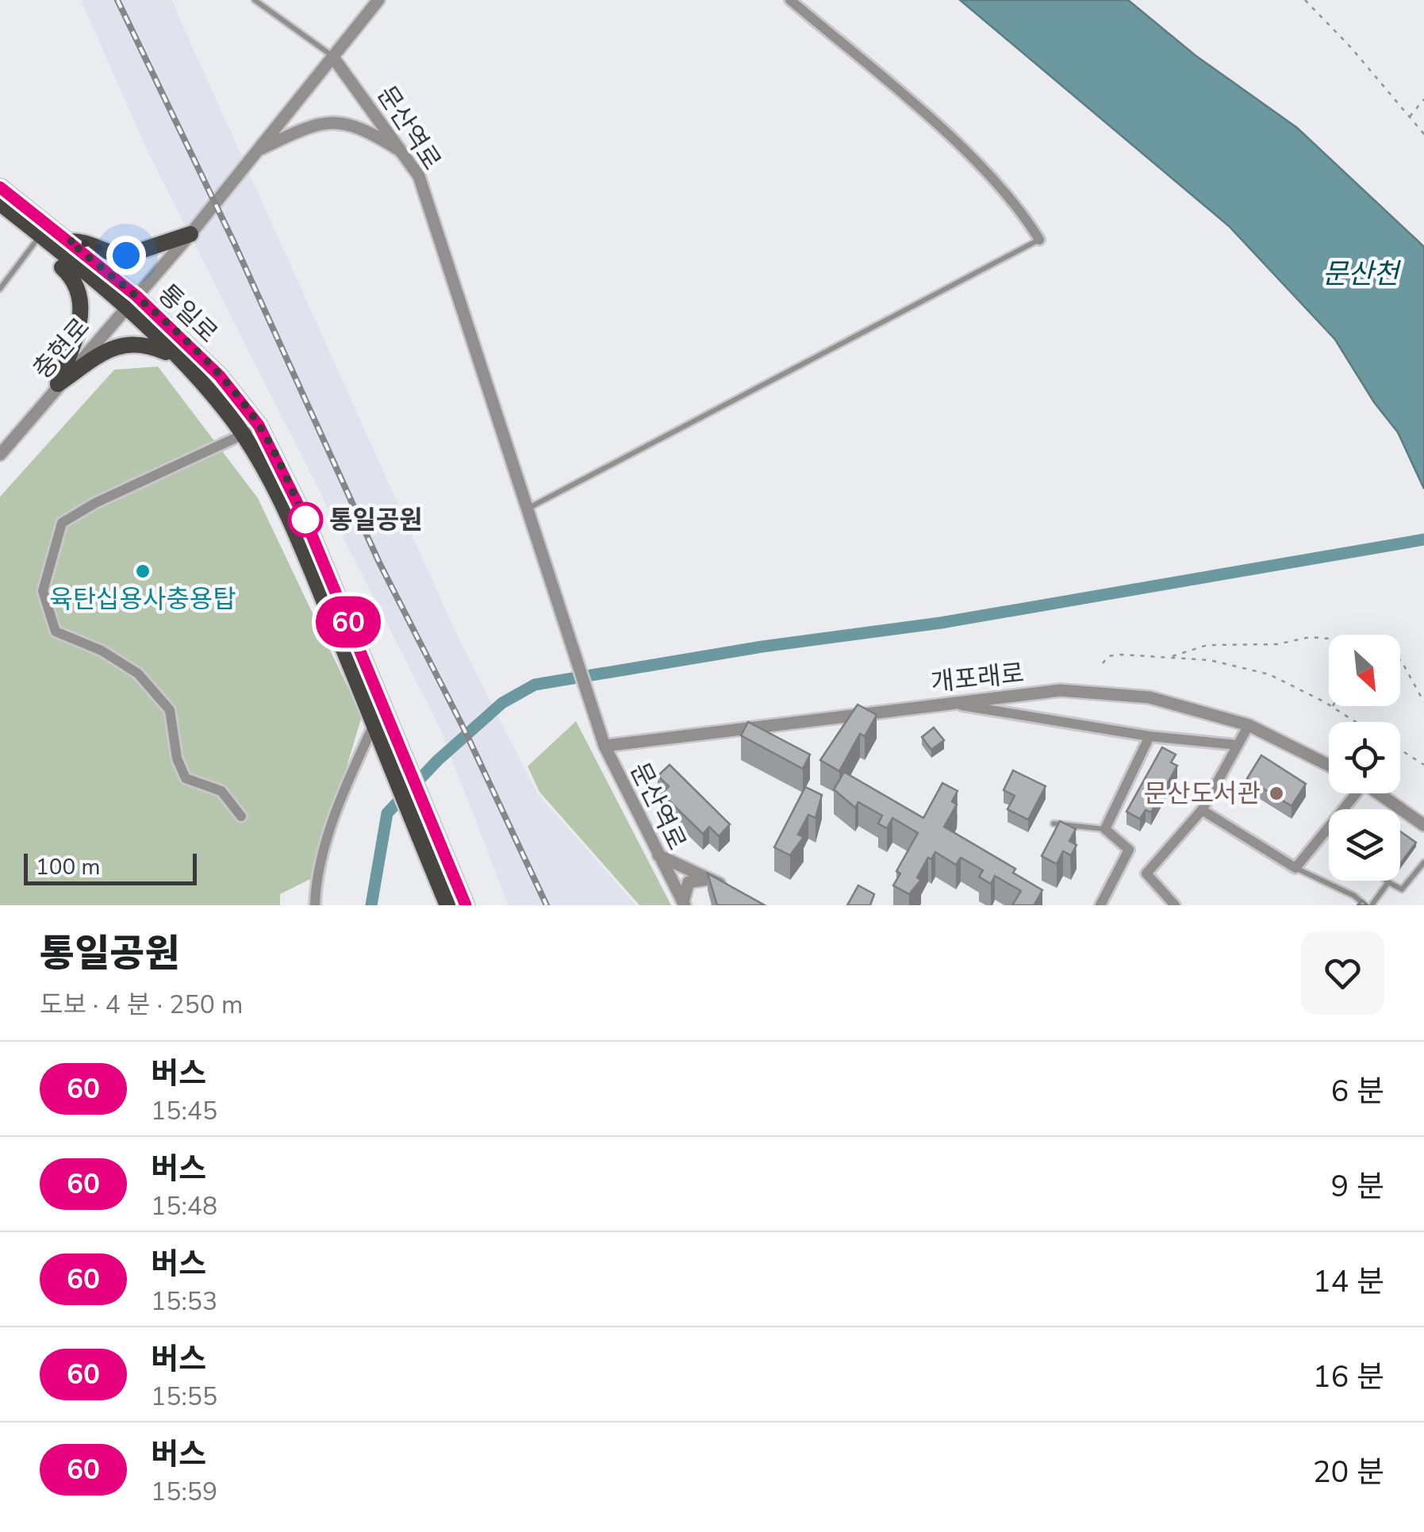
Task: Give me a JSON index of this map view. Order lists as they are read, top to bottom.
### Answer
{
  "streets": {
    "main road": ["통일로"],
    "street": ["문산역로", "충현로", "개포래로"]
  },
  "crossings": [
    ["문산역로", "개포래로"],
    ["통일로", "충현로"]
  ],
  "water": ["문산천"],
  "places": ["통일공원", "육탄십용사충용탑", "문산도서관"],
  "lines": ["bus line 60"],
  "scale_bar": "100 m",
  "north": "bottom right",
  "page": {
    "on_map": "60",
    "scale": "100 m",
    "heading": ["통일공원", "도보 · 4 분 · 250 m"],
    "list": [
      {
        "mark": "60",
        "name": "버스",
        "note": "15:45",
        "value": "6 분"
      },
      {
        "mark": "60",
        "name": "버스",
        "note": "15:48",
        "value": "9 분"
      },
      {
        "mark": "60",
        "name": "버스",
        "note": "15:53",
        "value": "14 분"
      },
      {
        "mark": "60",
        "name": "버스",
        "note": "15:55",
        "value": "16 분"
      },
      {
        "mark": "60",
        "name": "버스",
        "note": "15:59",
        "value": "20 분"
      }
    ]
  }
}
